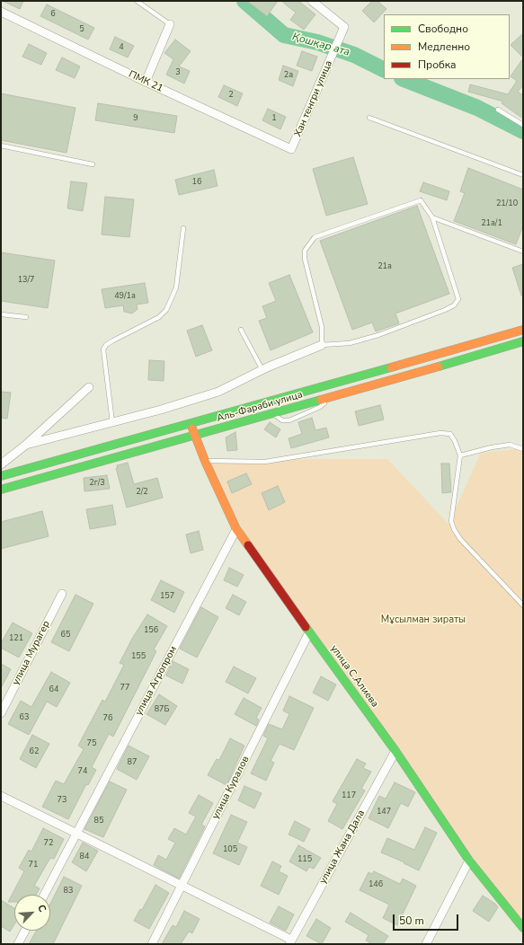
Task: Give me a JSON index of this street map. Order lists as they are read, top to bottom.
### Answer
{
  "streets": {
    "main road": ["Аль-Фараби улица", "улица С.Алиева"],
    "street": [
      "ПМК 21",
      "Хан тенгри улица",
      "улица Мурагер",
      "улица Агропром",
      "улица Куралов",
      "улица Жана Дала"
    ]
  },
  "crossings": [
    ["ПМК 21", "Хан тенгри улица"],
    ["Аль-Фараби улица", "улица С.Алиева"],
    ["улица С.Алиева", "улица Агропром"],
    ["улица С.Алиева", "улица Куралов"],
    ["улица С.Алиева", "улица Жана Дала"]
  ],
  "water": ["Қошқар ата"],
  "parks": ["Мұсылман зираты"],
  "house_numbers": [
    "6",
    "5",
    "4",
    "3",
    "2а",
    "2",
    "9",
    "1",
    "16",
    "21/10",
    "21а/1",
    "21а",
    "13/7",
    "49/1а",
    "2г/3",
    "2/2",
    "157",
    "156",
    "65",
    "121",
    "155",
    "77",
    "64",
    "87Б",
    "63",
    "76",
    "75",
    "62",
    "87",
    "74",
    "117",
    "73",
    "147",
    "85",
    "72",
    "105",
    "84",
    "115",
    "71",
    "146",
    "83"
  ],
  "legend": ["Свободно", "Медленно", "Пробка"],
  "scale_bar": "50 m",
  "north": "top right"
}
